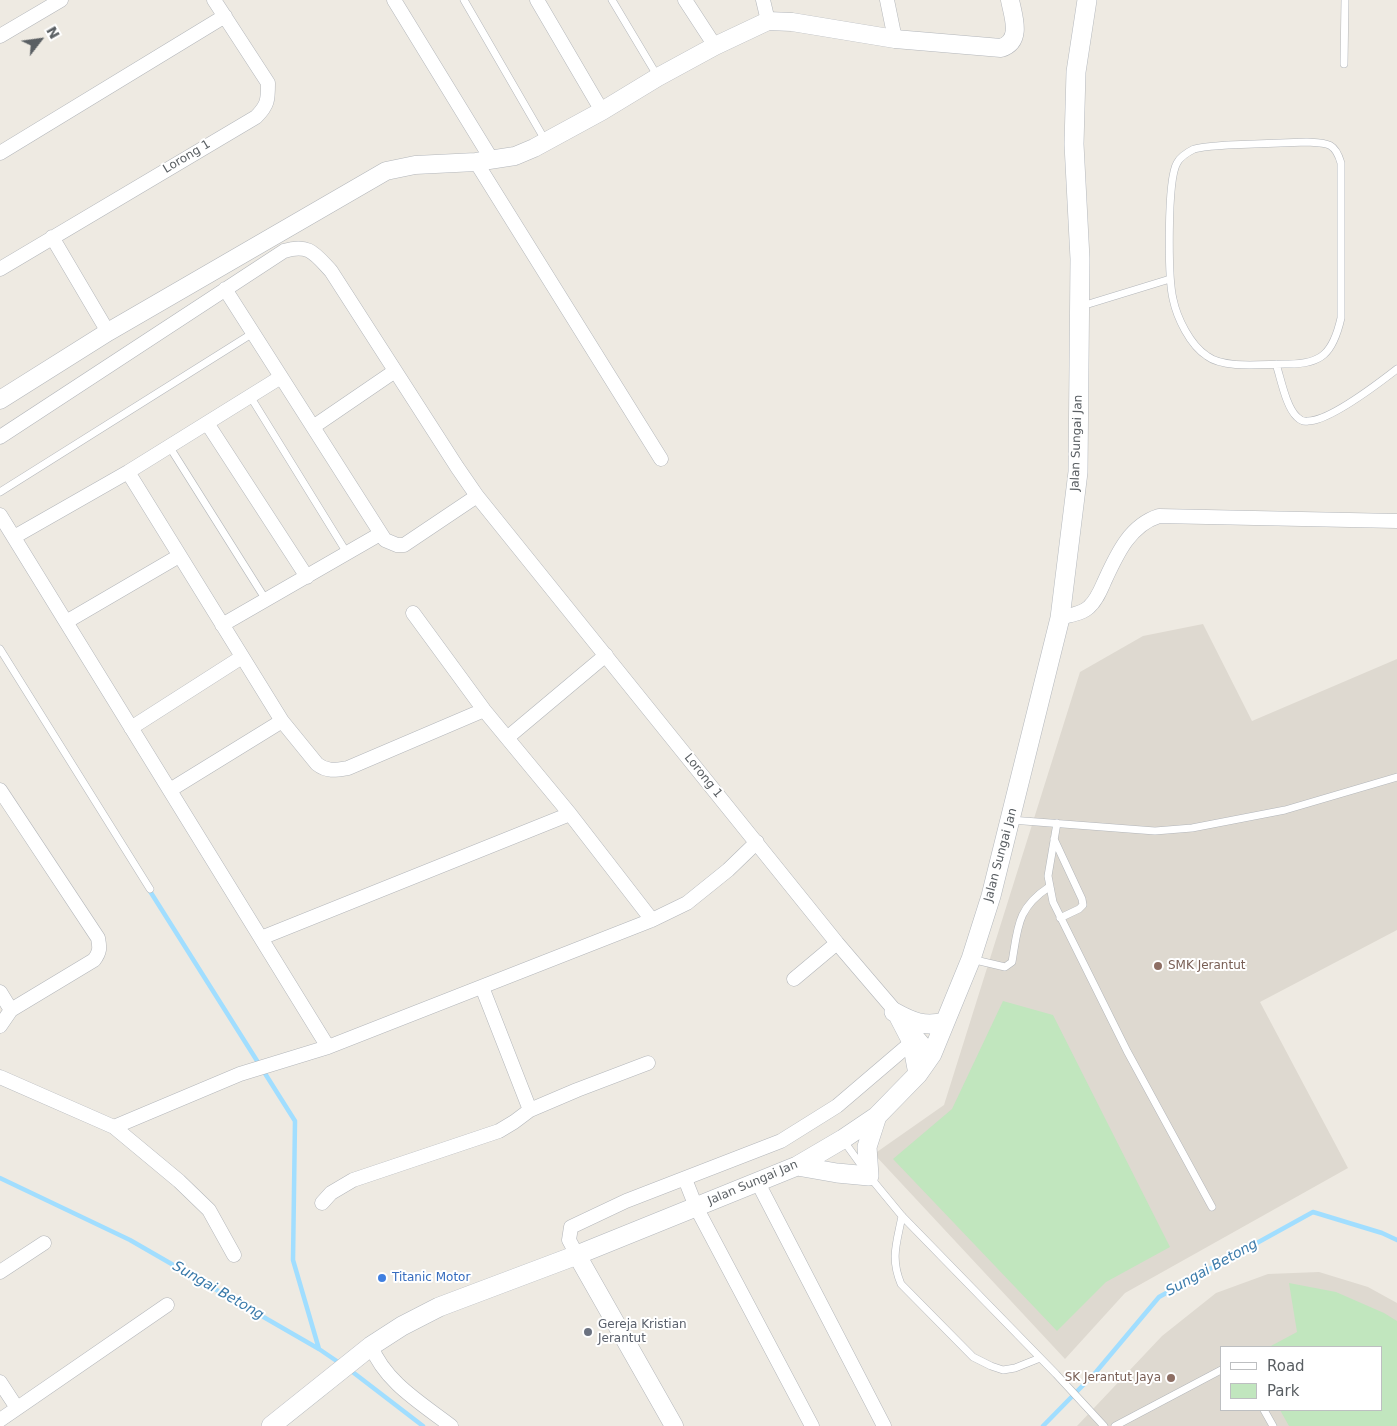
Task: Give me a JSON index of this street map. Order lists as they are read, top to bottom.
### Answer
{
  "streets": {
    "main road": ["Jalan Sungai Jan"],
    "street": ["Lorong 1"]
  },
  "crossings": [
    ["Lorong 1", "Jalan Sungai Jan"]
  ],
  "water": ["Sungai Betong"],
  "places": [
    "SMK Jerantut",
    "Titanic Motor",
    "Gereja Kristian Jerantut",
    "SK Jerantut Jaya"
  ],
  "legend": ["Road", "Park"],
  "north": "top right"
}
